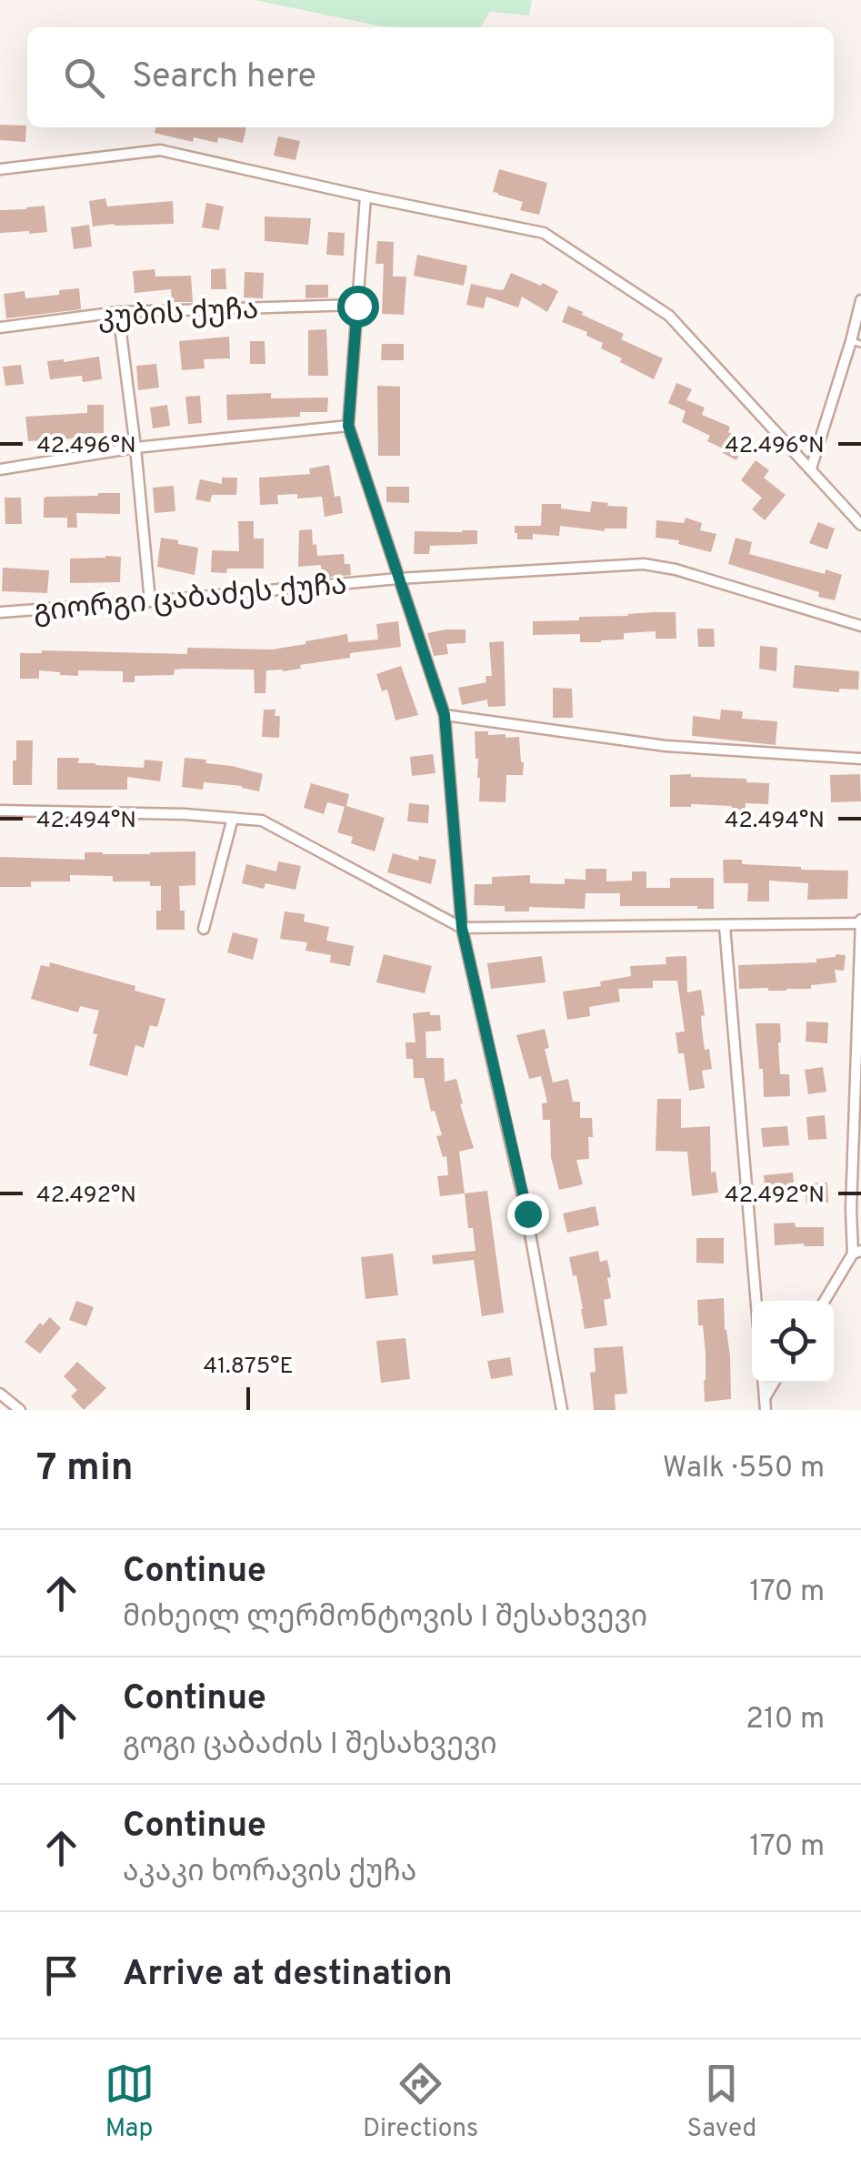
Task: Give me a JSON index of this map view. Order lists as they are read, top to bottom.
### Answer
{
  "streets": {
    "street": ["კუბის ქუჩა", "გიორგი ცაბაძეს ქუჩა"]
  },
  "page": {
    "search": "Search here",
    "heading": ["7 min", "Walk · 550 m"],
    "list": [
      ["Continue", "მიხეილ ლერმონტოვის I შესახვევი", "170 m"],
      ["Continue", "გოგი ცაბაძის I შესახვევი", "210 m"],
      ["Continue", "აკაკი ხორავის ქუჩა", "170 m"],
      "Arrive at destination"
    ],
    "nav": ["Map", "Directions", "Saved"]
  },
  "coordinates": [
    "42.496°N",
    "42.494°N",
    "42.492°N",
    "41.875°E"
  ]
}
